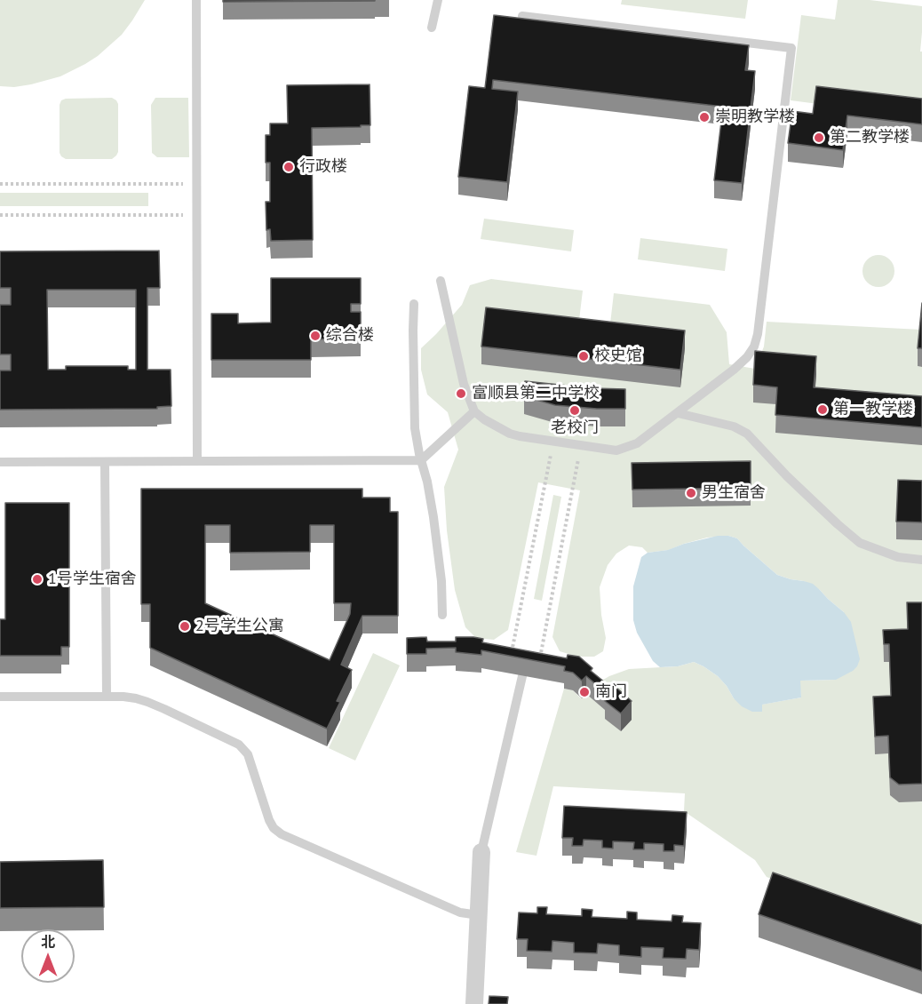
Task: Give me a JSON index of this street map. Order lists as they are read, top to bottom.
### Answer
{
  "places": [
    "崇明教学楼",
    "第二教学楼",
    "行政楼",
    "综合楼",
    "校史馆",
    "富顺县第二中学校",
    "第一教学楼",
    "老校门",
    "男生宿舍",
    "1号学生宿舍",
    "2号学生公寓",
    "南门"
  ],
  "north": "top"
}
